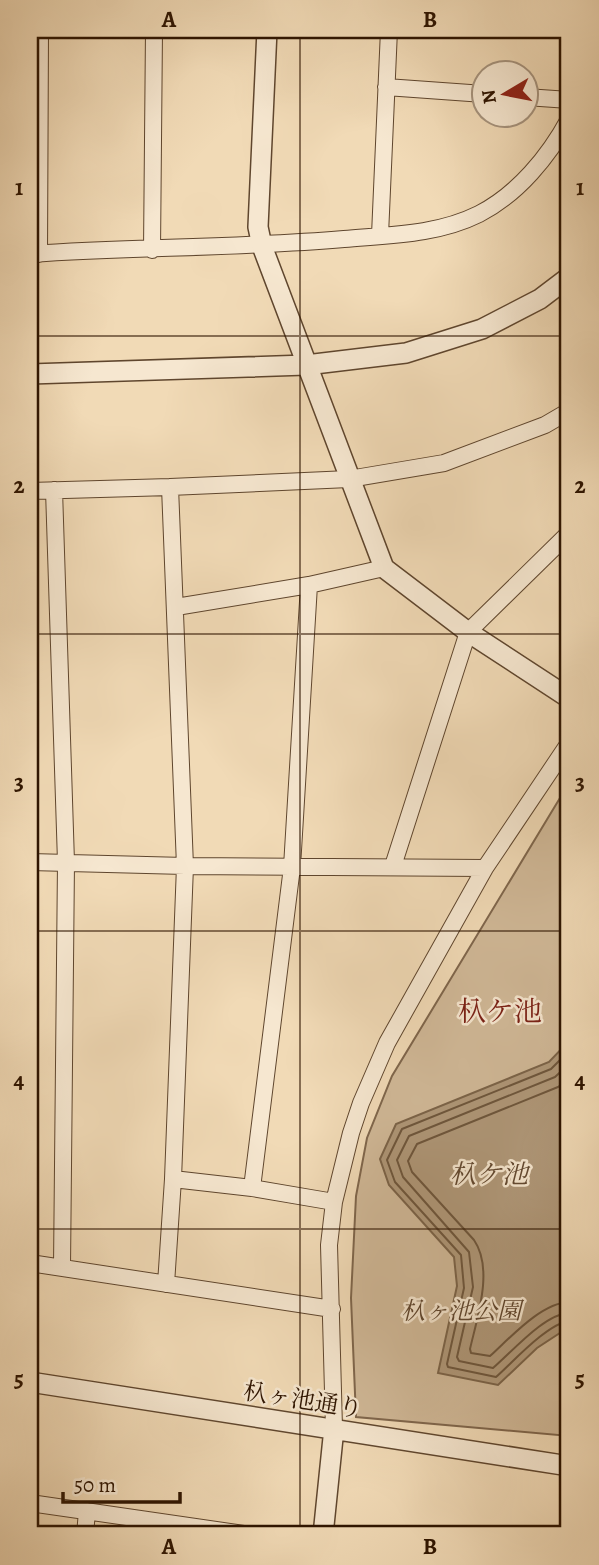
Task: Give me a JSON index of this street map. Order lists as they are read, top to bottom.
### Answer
{
  "streets": {
    "street": ["杁ヶ池通り"]
  },
  "districts": ["杁ケ池"],
  "water": ["杁ケ池"],
  "parks": ["杁ヶ池公園"],
  "scale_bar": "50 m",
  "north": "left",
  "grid": {
    "columns": ["A", "B"],
    "rows": [
      "1",
      "2",
      "3",
      "4",
      "5"
    ]
  }
}
